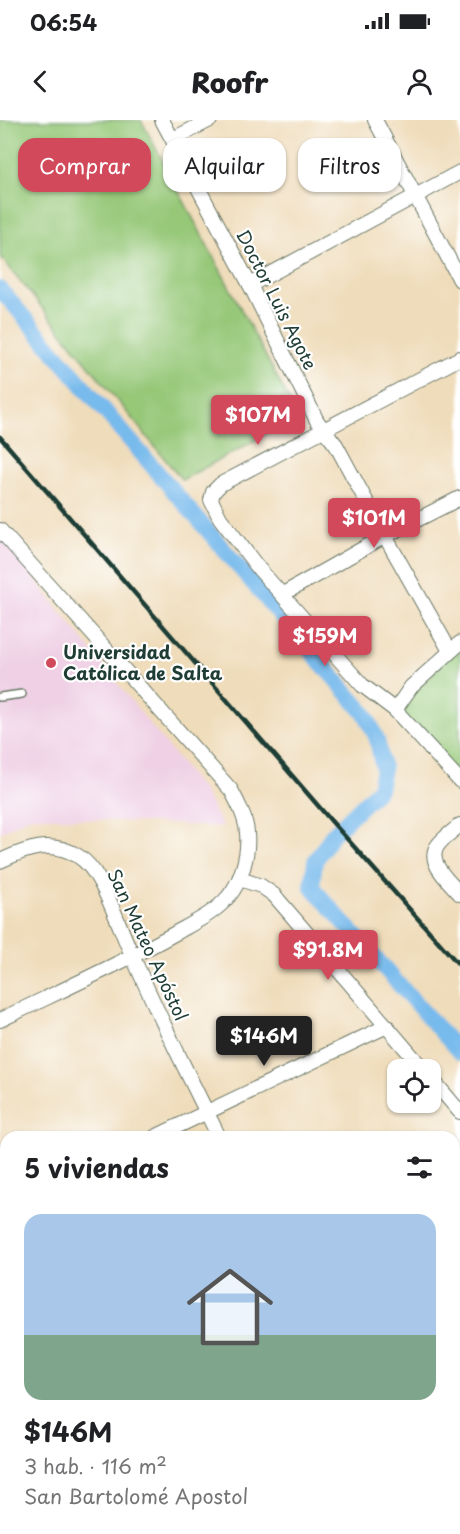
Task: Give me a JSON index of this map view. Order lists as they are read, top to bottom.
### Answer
{
  "streets": {
    "street": ["Doctor Luis Agote", "San Mateo Apóstol"]
  },
  "places": ["Universidad Católica de Salta"],
  "page": {
    "status": "06:54",
    "header": "Roofr",
    "chip": ["Comprar", "Alquilar", "Filtros"],
    "price": [
      "$107M",
      "$101M",
      "$159M",
      "$91.8M",
      "$146M"
    ],
    "heading": "5 viviendas",
    "list": [
      {
        "name": "$146M",
        "note": "3 hab. · 116 m² · San Bartolomé Apostol"
      }
    ]
  }
}
